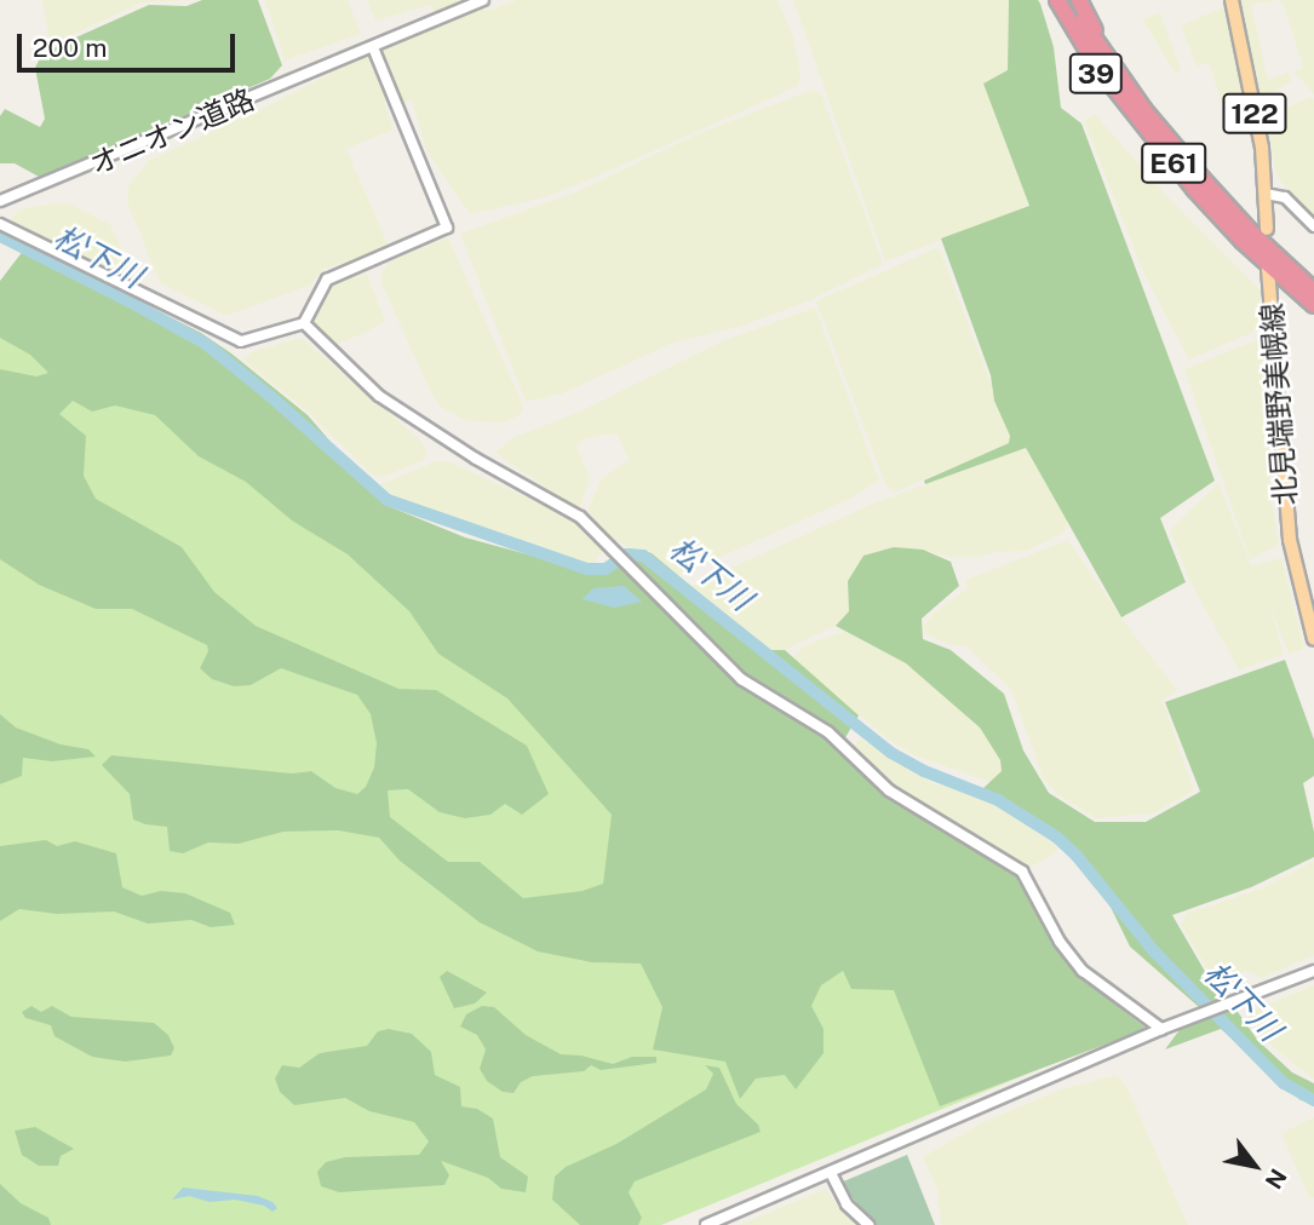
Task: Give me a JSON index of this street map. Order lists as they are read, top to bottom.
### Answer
{
  "streets": {
    "highway": ["39", "E61"],
    "main road": ["122", "北見端野美幌線"],
    "street": ["オニオン道路"]
  },
  "crossings": [
    ["39", "E61"]
  ],
  "water": ["松下川"],
  "scale_bar": "200 m",
  "north": "bottom right"
}
